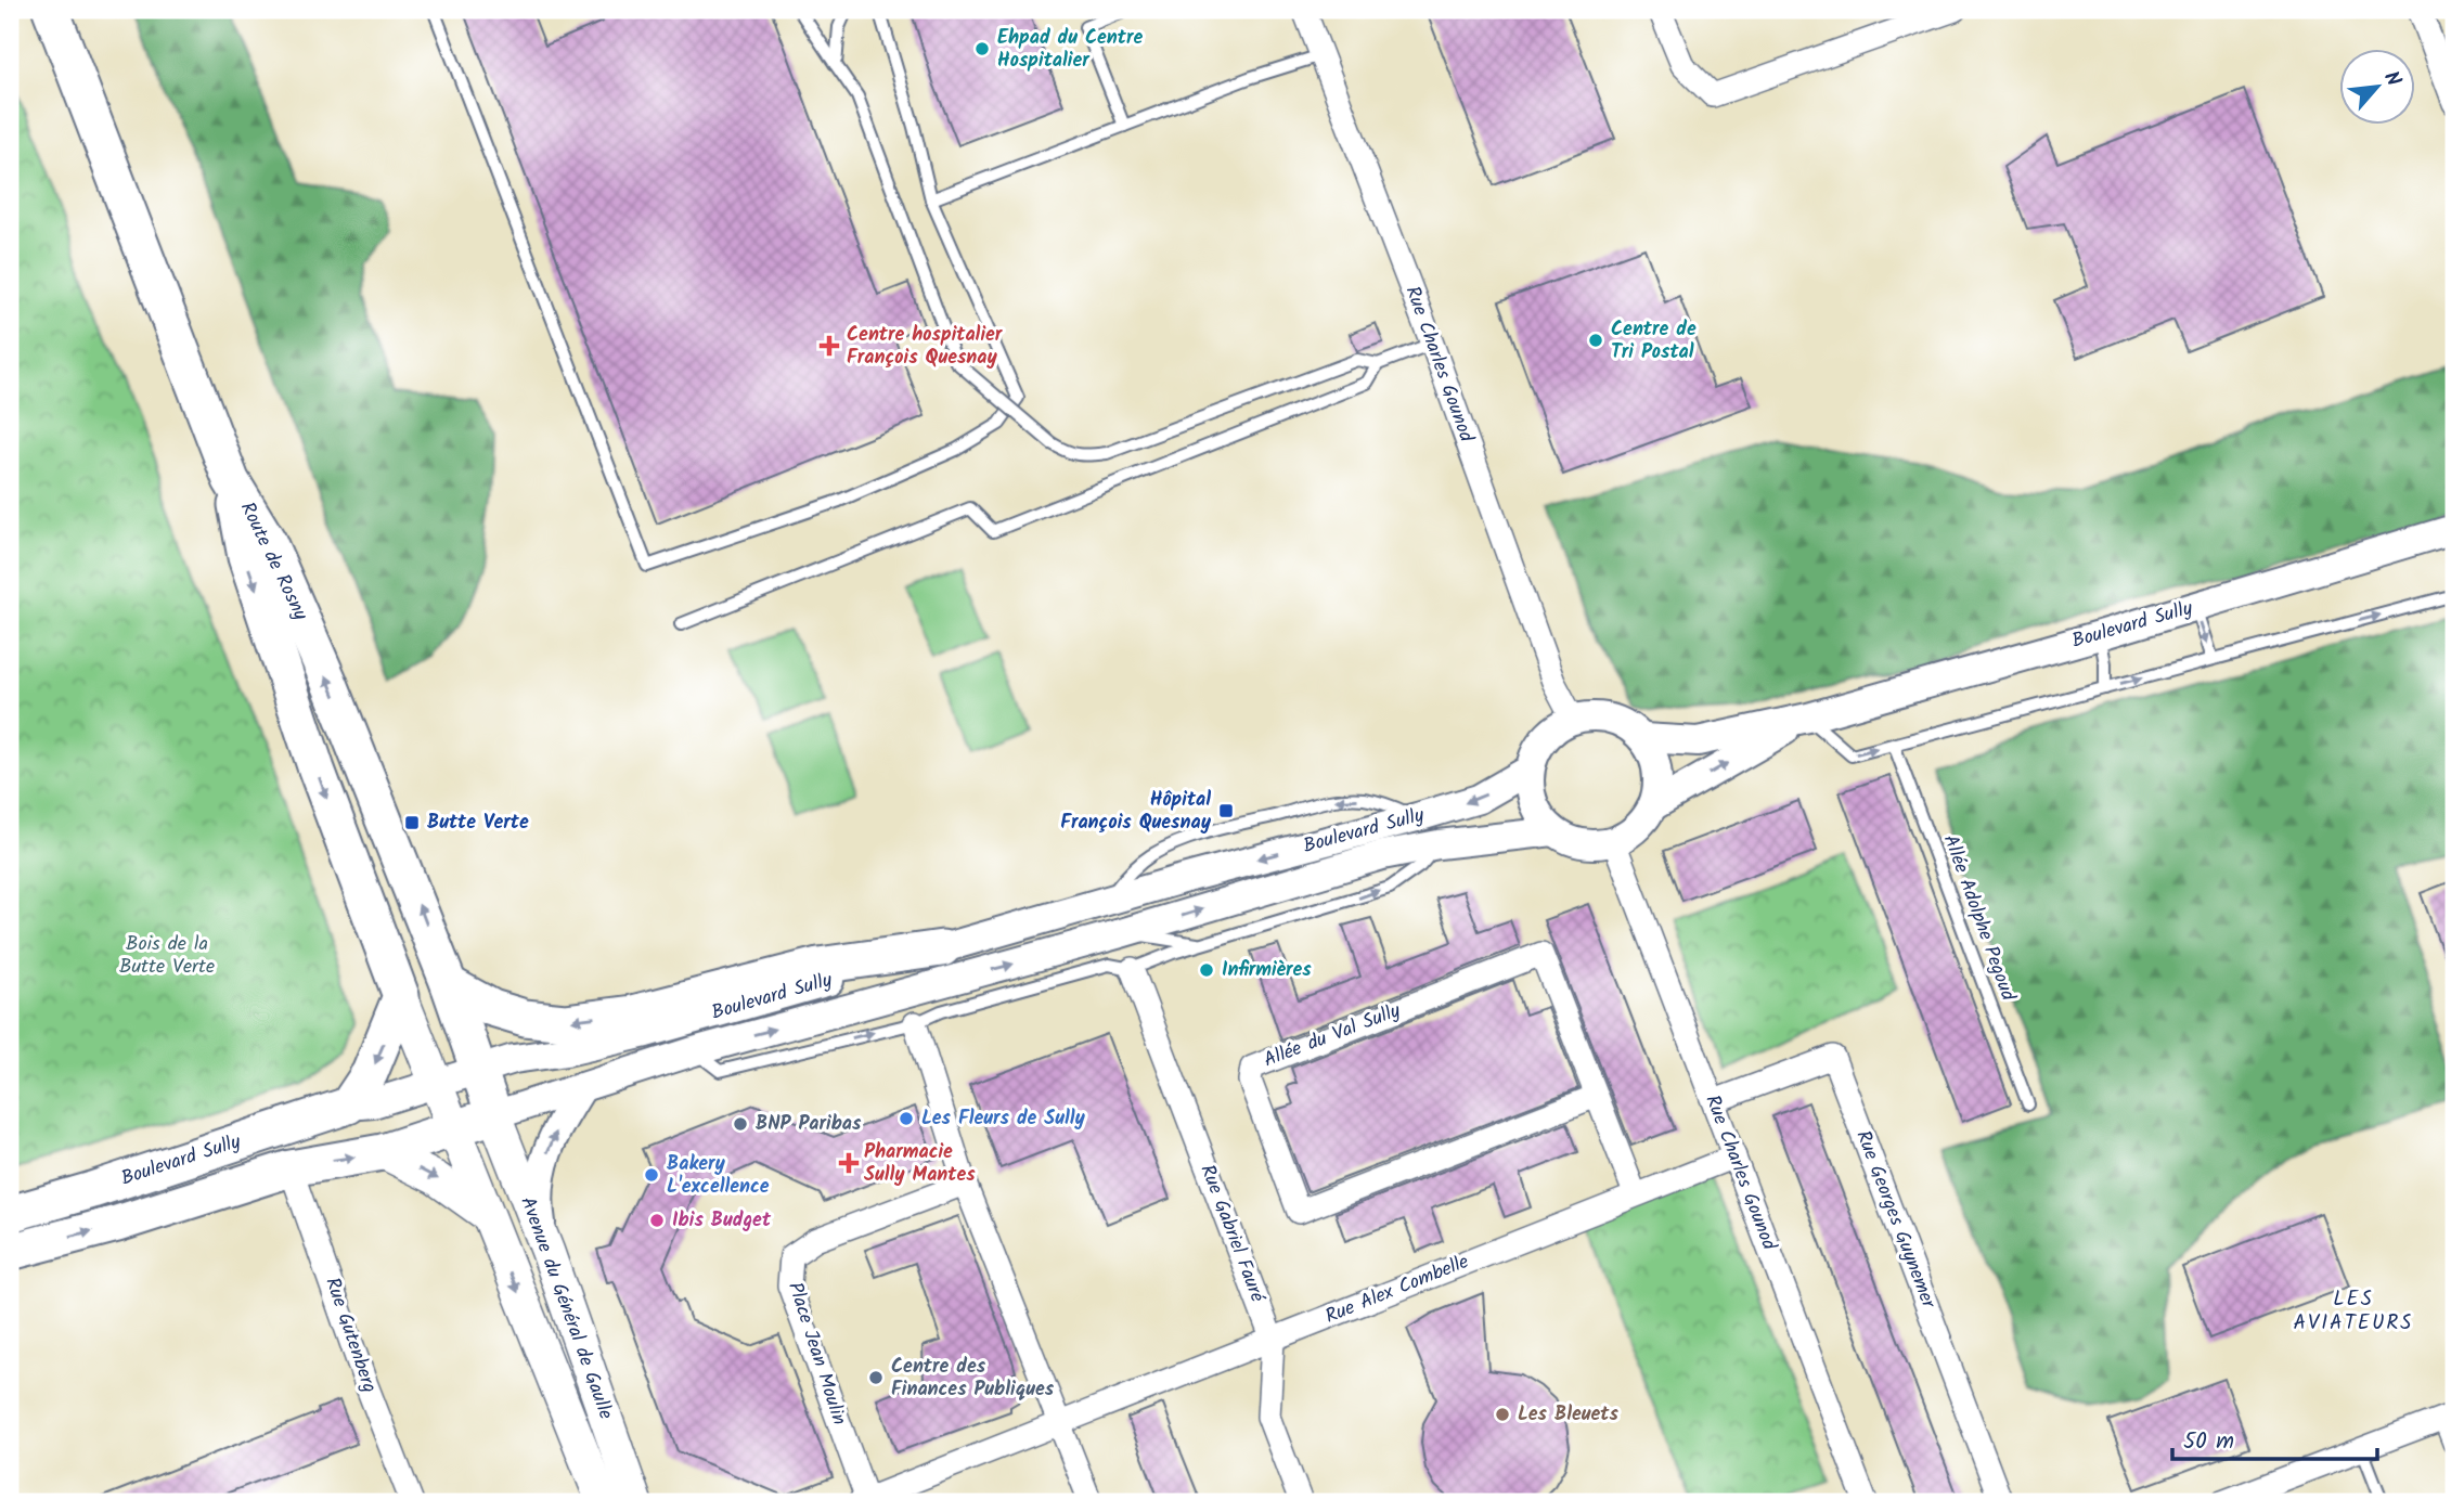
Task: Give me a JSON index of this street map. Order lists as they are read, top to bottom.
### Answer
{
  "streets": {
    "main road": ["Route de Rosny", "Boulevard Sully", "Avenue du Général de Gaulle"],
    "street": [
      "Rue Charles Gounod",
      "Allée du Val Sully",
      "Rue Georges Guynemer",
      "Rue Gabriel Fauré",
      "Rue Alex Combelle",
      "Rue Gutenberg",
      "Place Jean Moulin"
    ],
    "lane": ["Allée Adolphe Pegoud"]
  },
  "crossings": [
    ["Rue Charles Gounod", "Boulevard Sully"],
    ["Rue Charles Gounod", "Rue Georges Guynemer"],
    ["Rue Charles Gounod", "Rue Alex Combelle"],
    ["Route de Rosny", "Boulevard Sully"],
    ["Route de Rosny", "Avenue du Général de Gaulle"],
    ["Boulevard Sully", "Rue Gabriel Fauré"],
    ["Boulevard Sully", "Avenue du Général de Gaulle"],
    ["Boulevard Sully", "Rue Gutenberg"],
    ["Allée du Val Sully", "Rue Alex Combelle"],
    ["Rue Gabriel Fauré", "Rue Alex Combelle"],
    ["Rue Alex Combelle", "Place Jean Moulin"]
  ],
  "districts": ["LES AVIATEURS"],
  "parks": ["Bois de la Butte Verte"],
  "places": {
    "other": [
      "Ehpad du Centre Hospitalier",
      "Centre de Tri Postal",
      "Infirmières",
      "Les Fleurs de Sully",
      "BNP Paribas",
      "Bakery L'excellence",
      "Ibis Budget",
      "Centre des Finances Publiques",
      "Les Bleuets"
    ],
    "health": ["Centre hospitalier François Quesnay", "Pharmacie Sully Mantes"],
    "transit": ["Hôpital François Quesnay", "Butte Verte"]
  },
  "scale_bar": "50 m",
  "north": "top right"
}
